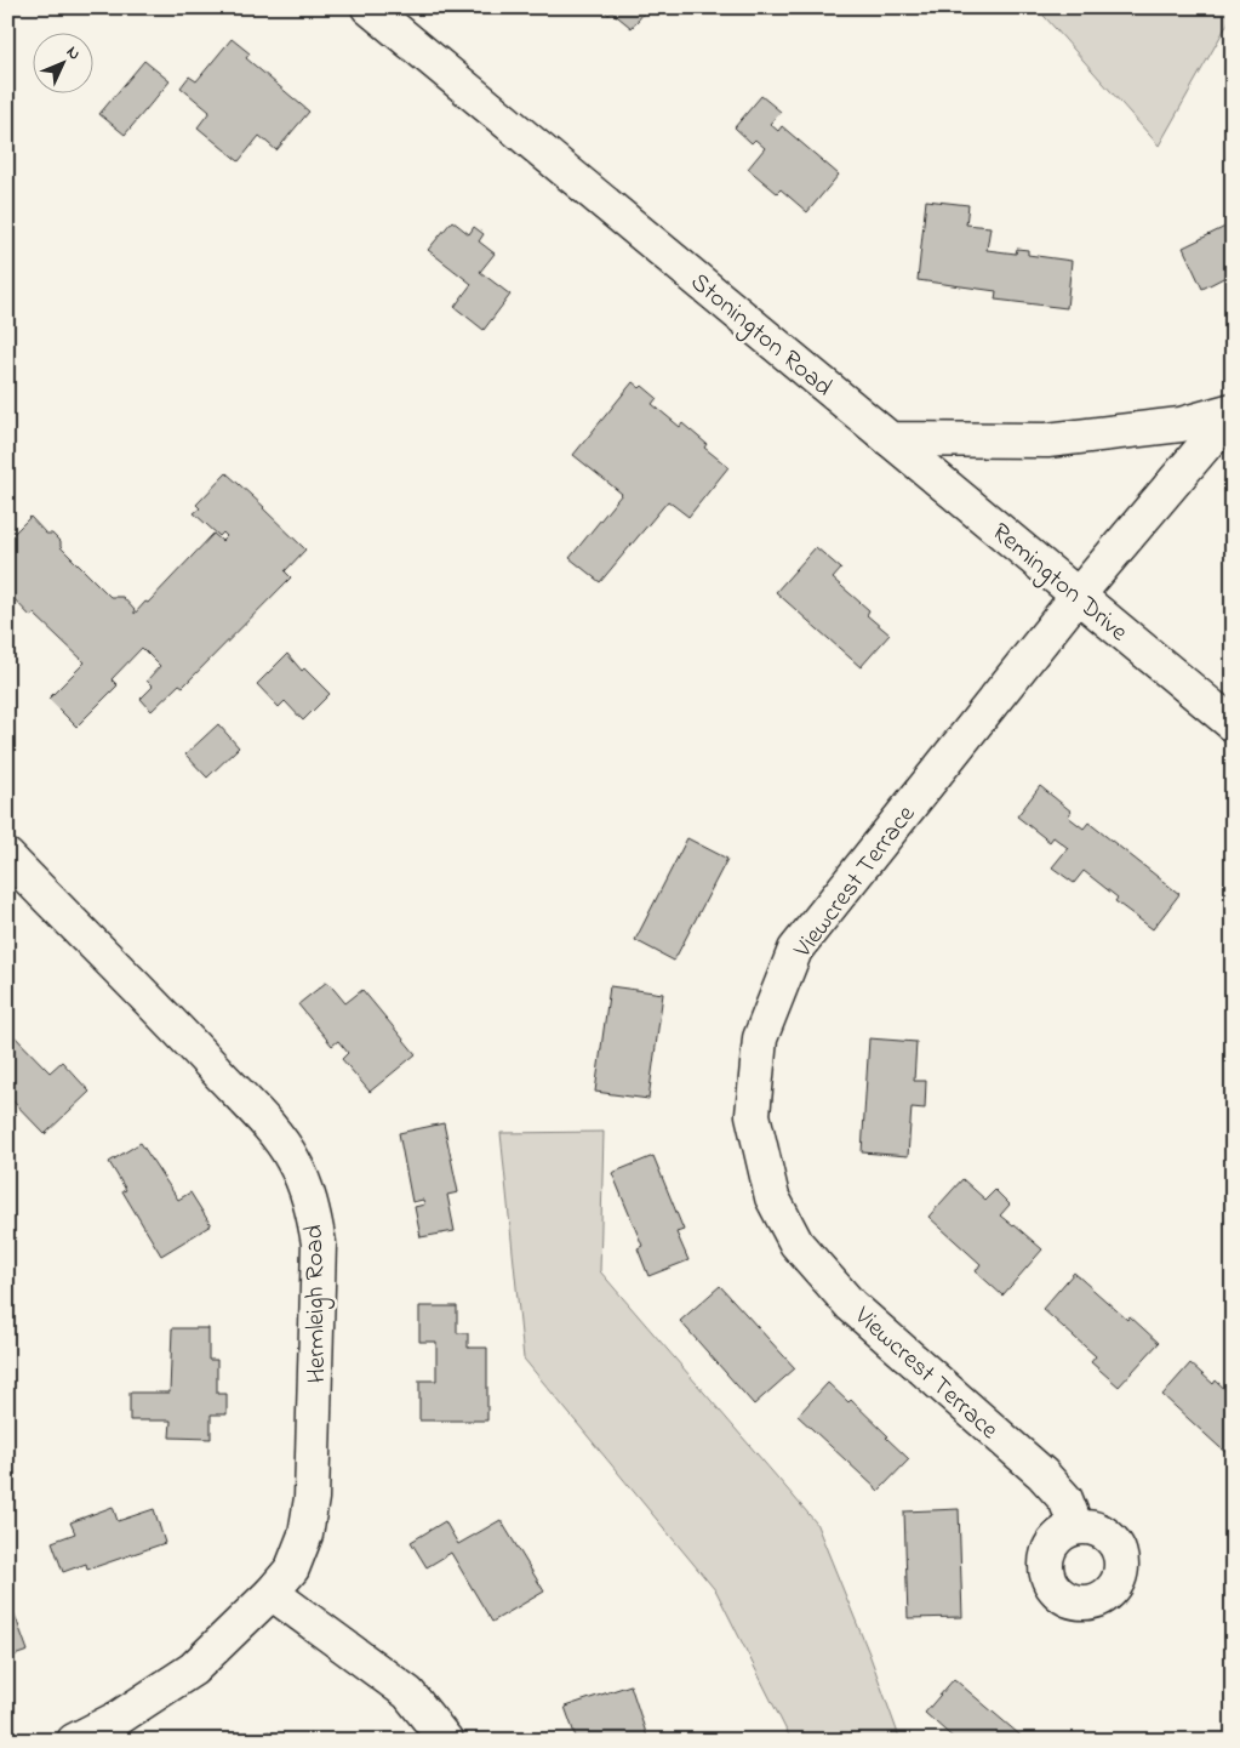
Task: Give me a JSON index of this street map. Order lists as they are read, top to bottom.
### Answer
{
  "streets": {
    "street": [
      "Stonington Road",
      "Remington Drive",
      "Viewcrest Terrace",
      "Hermleigh Road"
    ]
  },
  "crossings": [
    ["Stonington Road", "Remington Drive"],
    ["Remington Drive", "Viewcrest Terrace"]
  ],
  "north": "top right"
}
